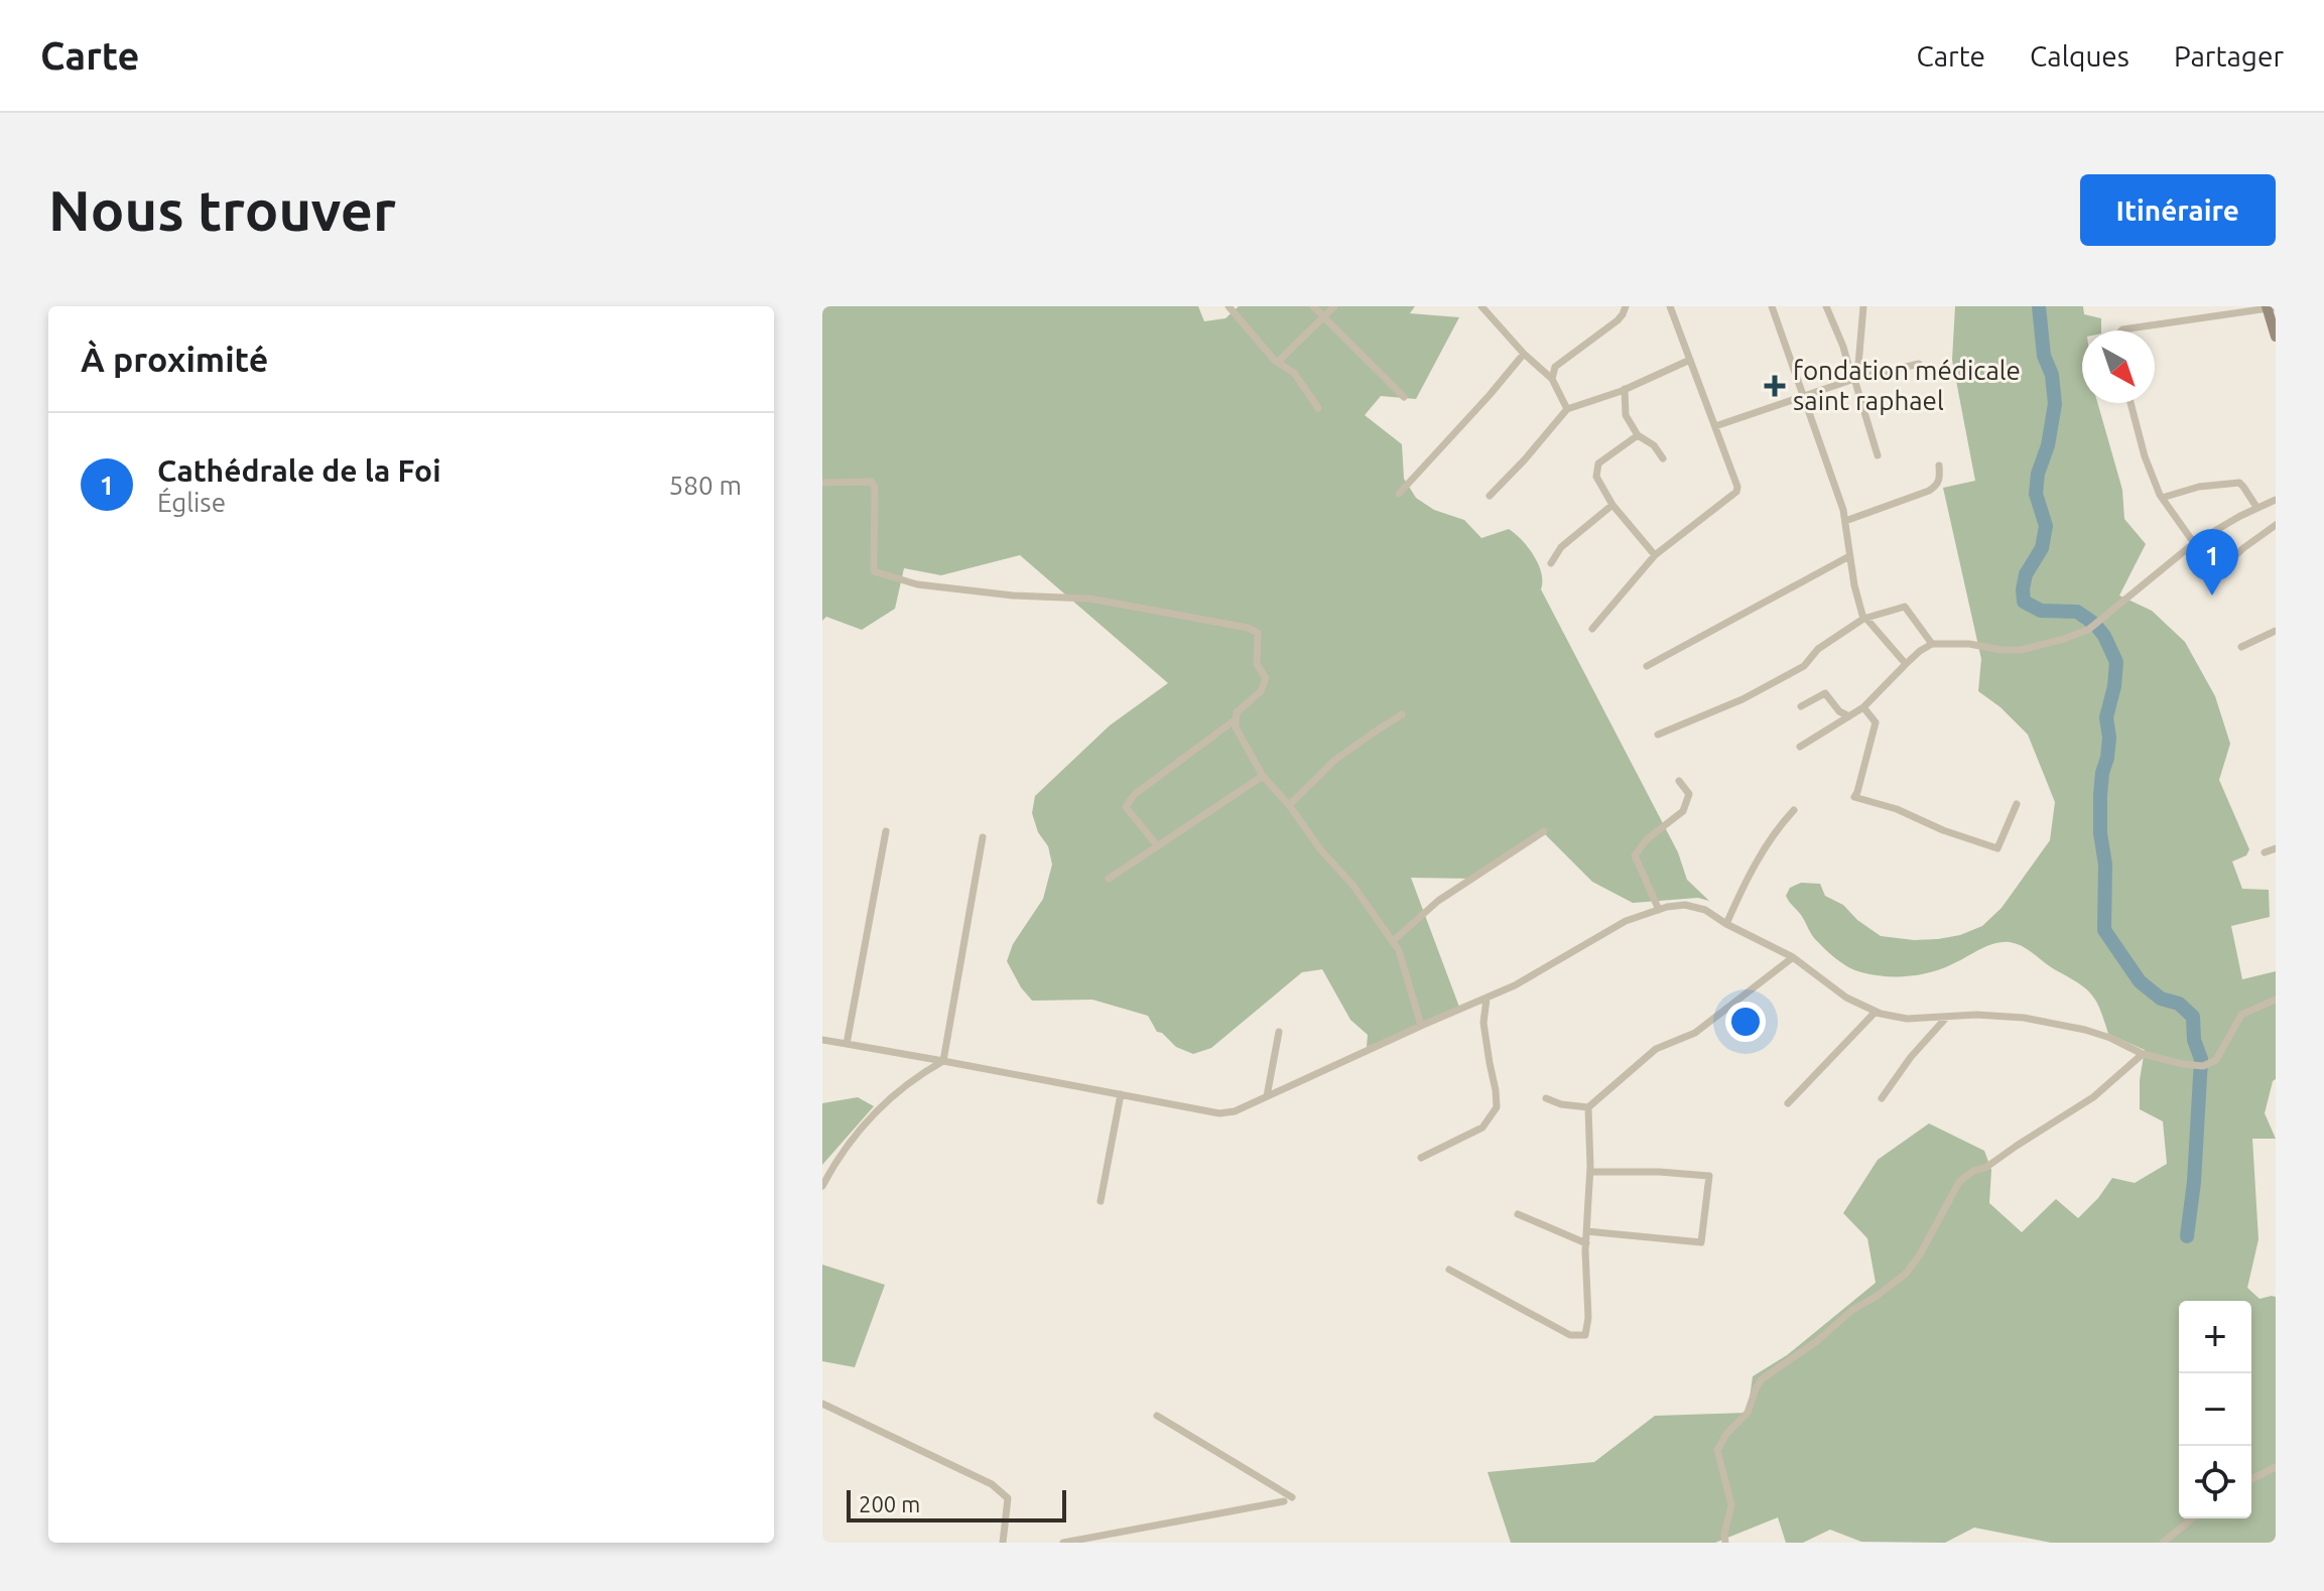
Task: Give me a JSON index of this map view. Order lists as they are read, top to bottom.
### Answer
{
  "places": {
    "health": ["fondation médicale saint raphael"]
  },
  "scale_bar": "200 m",
  "north": "bottom right",
  "page": {
    "header": "Carte",
    "nav": ["Carte", "Calques", "Partager"],
    "buttons": "Itinéraire",
    "title": "Nous trouver",
    "heading": "À proximité",
    "list": [
      {
        "mark": "1",
        "name": "Cathédrale de la Foi",
        "note": "Église",
        "value": "580 m"
      }
    ],
    "pins": "1",
    "map_buttons": ["+", "−"],
    "scale": "200 m"
  }
}
